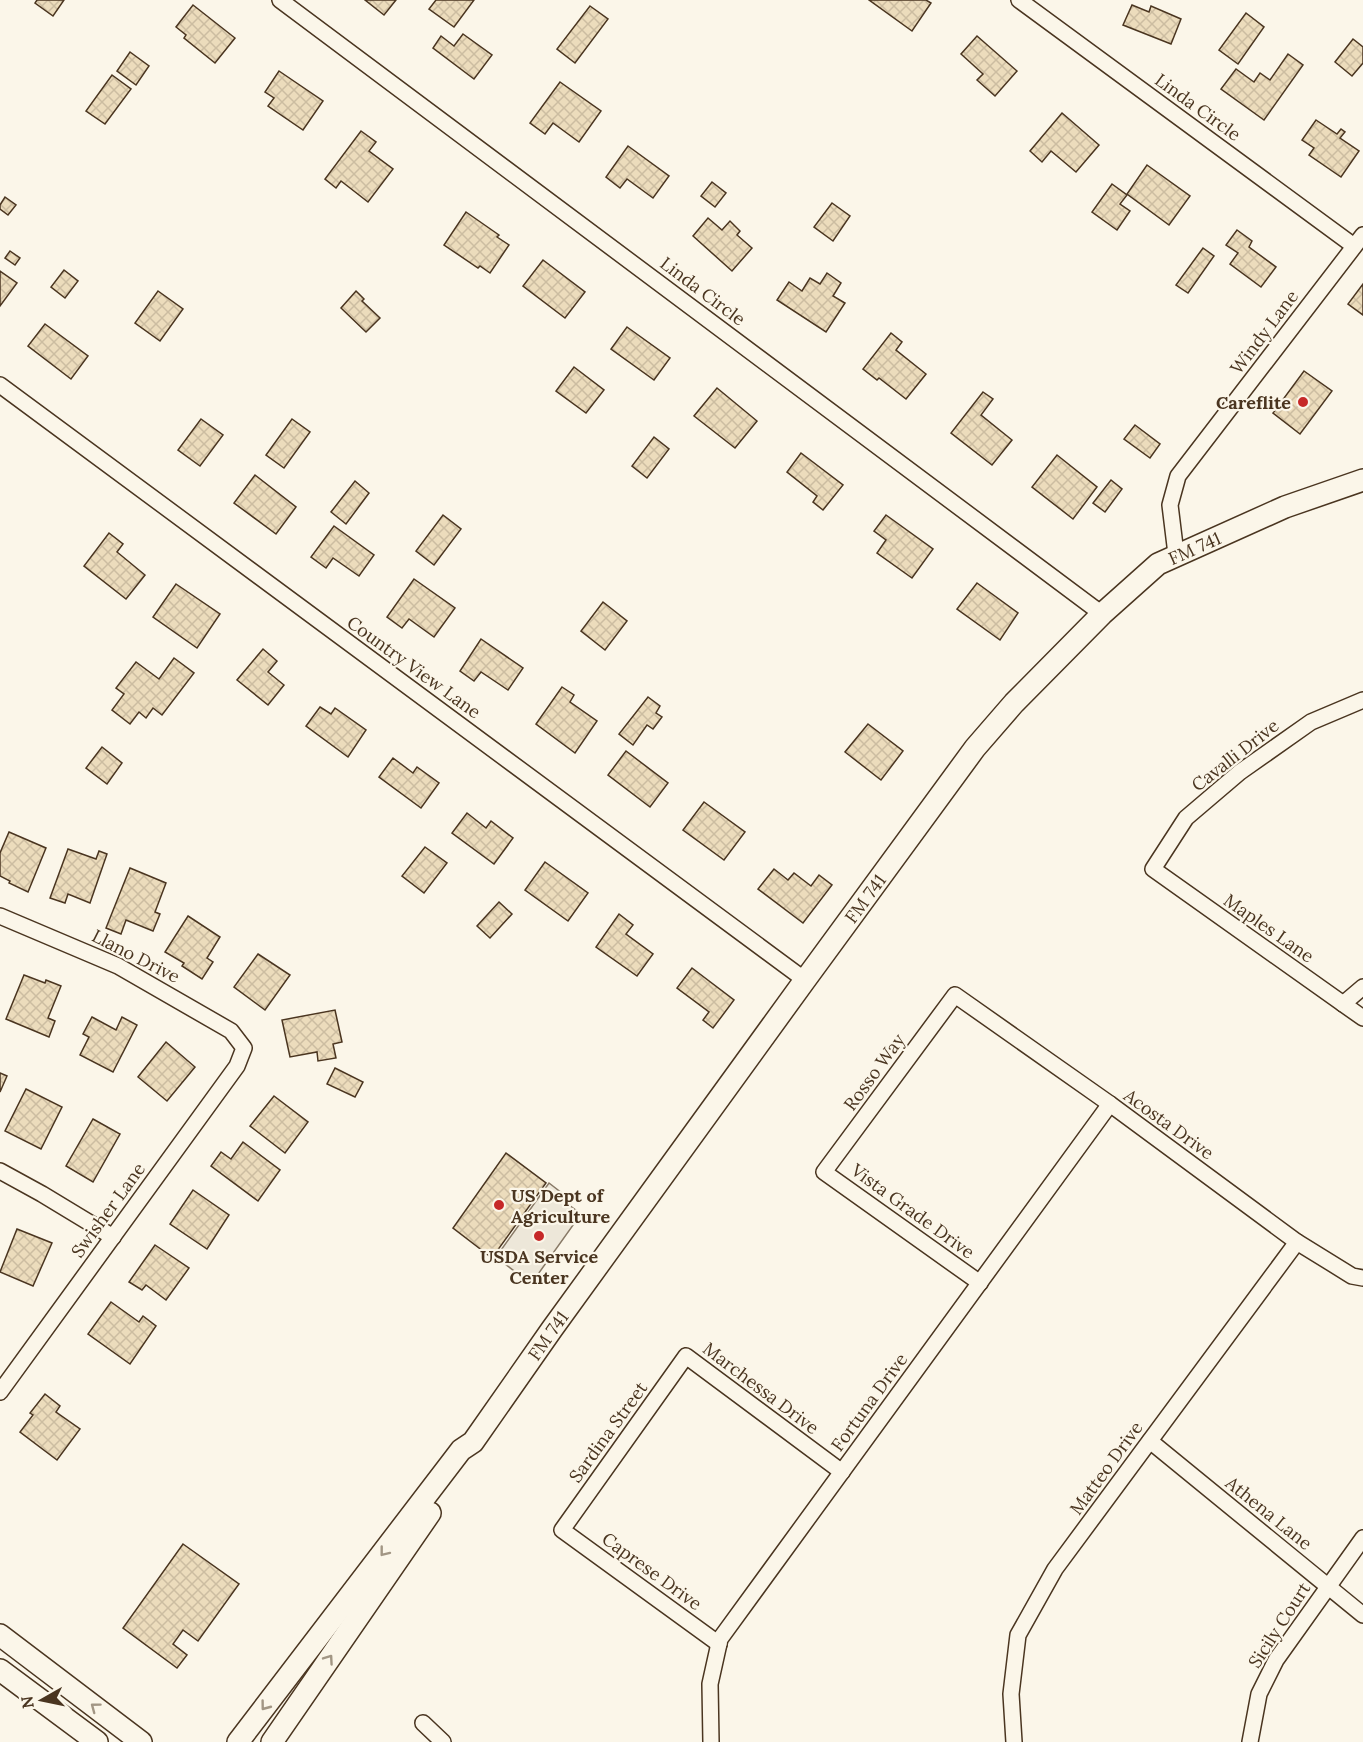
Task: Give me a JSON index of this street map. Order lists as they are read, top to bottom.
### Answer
{
  "streets": {
    "main road": ["FM 741"],
    "street": [
      "Linda Circle",
      "Windy Lane",
      "Country View Lane",
      "Cavalli Drive",
      "Maples Lane",
      "Llano Drive",
      "Rosso Way",
      "Acosta Drive",
      "Swisher Lane",
      "Vista Grade Drive",
      "Marchessa Drive",
      "Fortuna Drive",
      "Sardina Street",
      "Matteo Drive",
      "Athena Lane",
      "Caprese Drive",
      "Sicily Court"
    ]
  },
  "crossings": [
    ["Linda Circle", "Windy Lane"],
    ["Linda Circle", "FM 741"],
    ["Windy Lane", "FM 741"],
    ["FM 741", "Country View Lane"],
    ["Cavalli Drive", "Maples Lane"],
    ["Llano Drive", "Swisher Lane"],
    ["Rosso Way", "Acosta Drive"],
    ["Rosso Way", "Vista Grade Drive"],
    ["Acosta Drive", "Fortuna Drive"],
    ["Acosta Drive", "Matteo Drive"],
    ["Vista Grade Drive", "Fortuna Drive"],
    ["Marchessa Drive", "Fortuna Drive"],
    ["Marchessa Drive", "Sardina Street"],
    ["Fortuna Drive", "Caprese Drive"],
    ["Sardina Street", "Caprese Drive"],
    ["Matteo Drive", "Athena Lane"],
    ["Athena Lane", "Sicily Court"]
  ],
  "places": ["Careflite", "US Dept of Agriculture", "USDA Service Center"],
  "north": "left"
}
